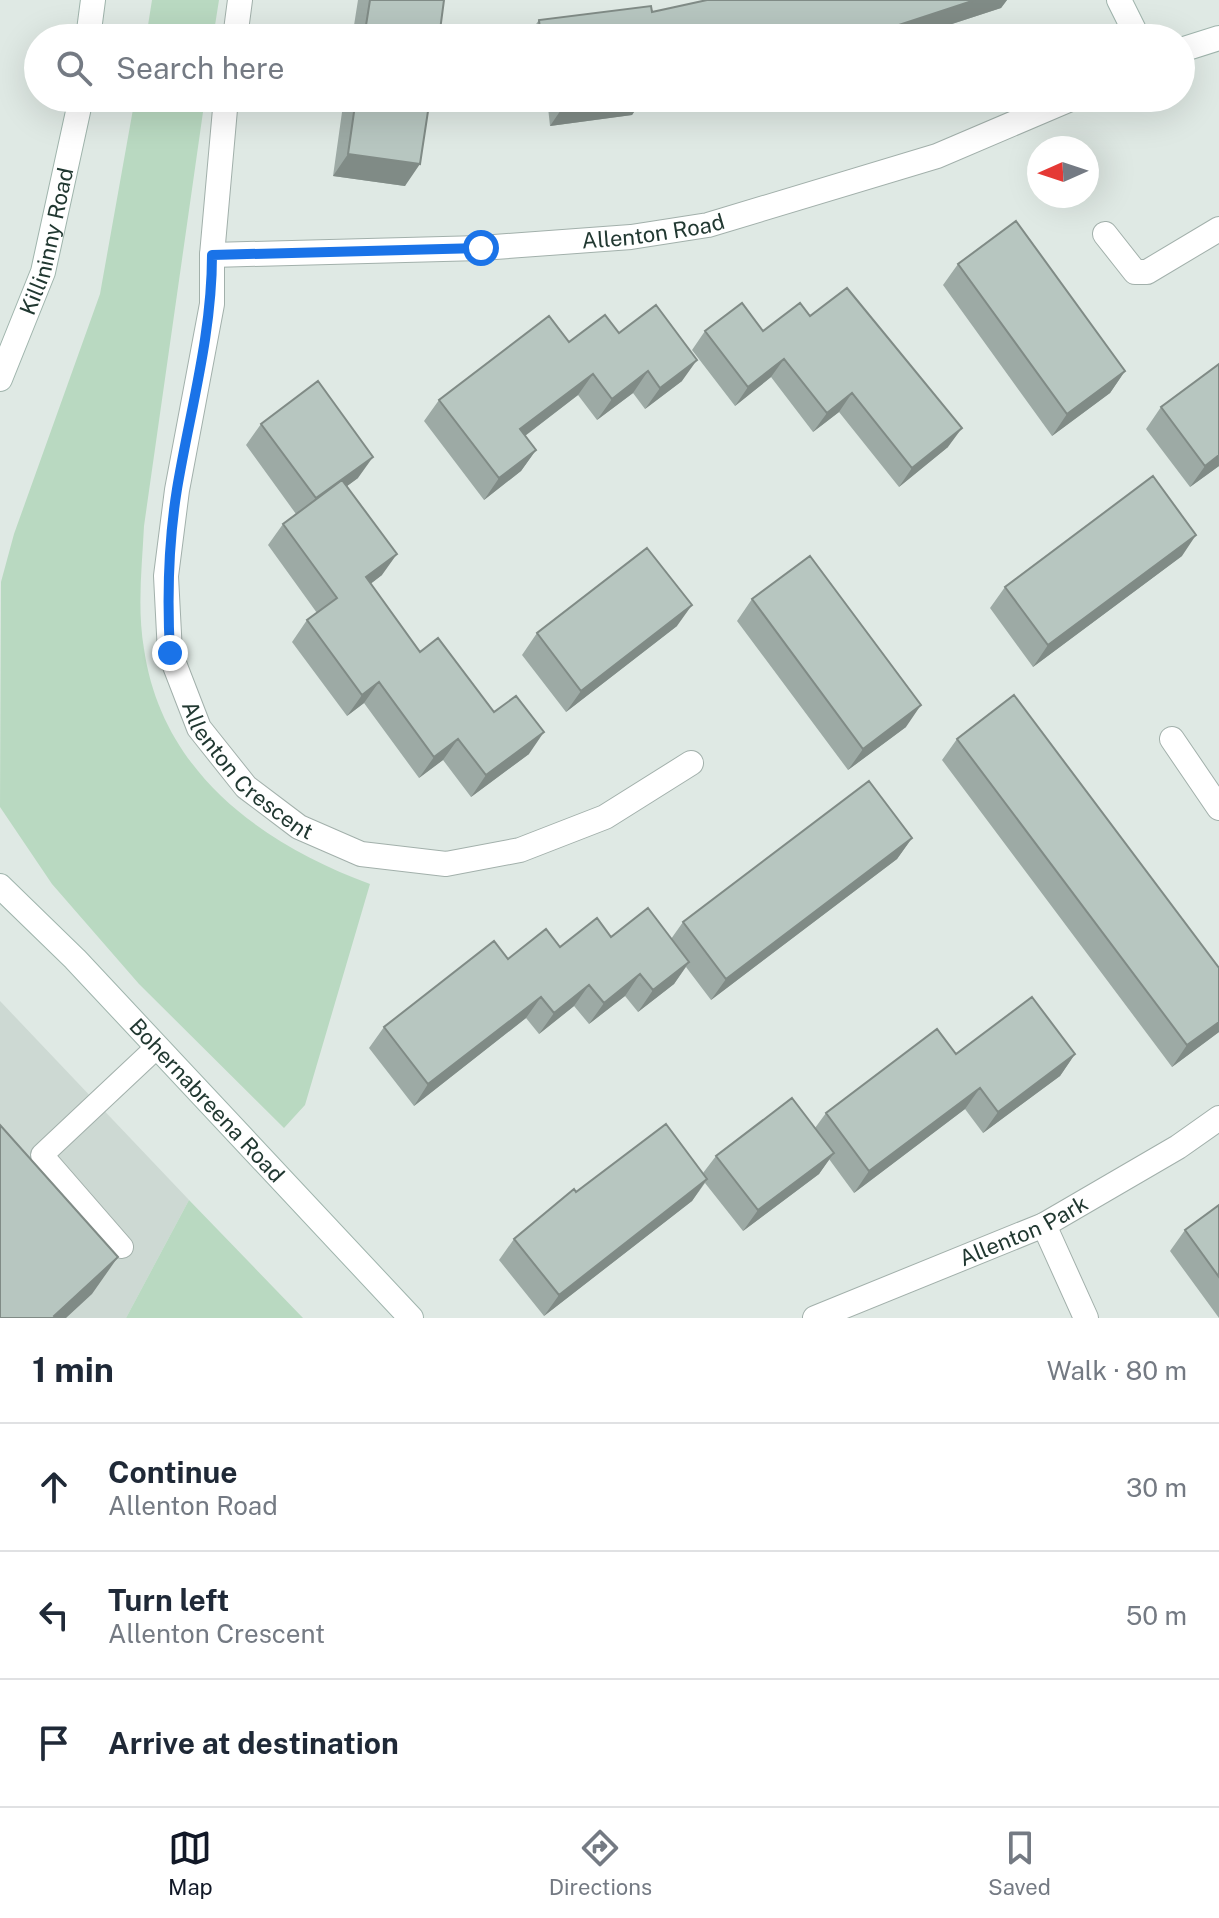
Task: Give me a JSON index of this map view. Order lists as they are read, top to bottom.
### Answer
{
  "streets": {
    "street": [
      "Allenton Road",
      "Killininny Road",
      "Allenton Crescent",
      "Bohernabreena Road",
      "Allenton Park"
    ]
  },
  "crossings": [
    ["Allenton Road", "Allenton Crescent"]
  ],
  "north": "left",
  "page": {
    "search": "Search here",
    "heading": ["1 min", "Walk · 80 m"],
    "list": [
      ["Continue", "Allenton Road", "30 m"],
      ["Turn left", "Allenton Crescent", "50 m"],
      "Arrive at destination"
    ],
    "nav": ["Map", "Directions", "Saved"]
  }
}
